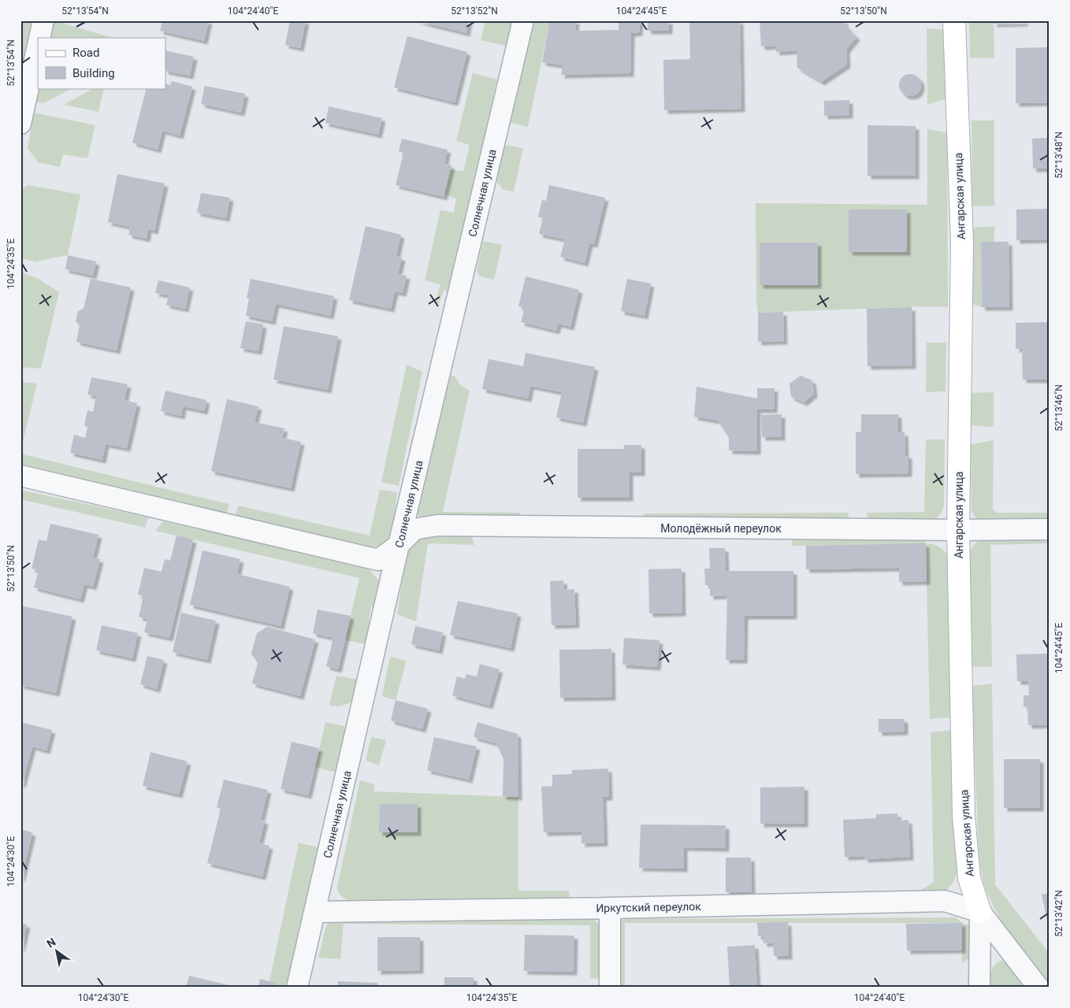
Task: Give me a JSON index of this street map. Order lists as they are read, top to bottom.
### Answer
{
  "streets": {
    "street": [
      "Солнечная улица",
      "Ангарская улица",
      "Молодёжный переулок",
      "Иркутский переулок"
    ]
  },
  "crossings": [
    ["Солнечная улица", "Молодёжный переулок"],
    ["Солнечная улица", "Иркутский переулок"],
    ["Ангарская улица", "Молодёжный переулок"],
    ["Ангарская улица", "Иркутский переулок"]
  ],
  "legend": ["Road", "Building"],
  "north": "top left",
  "coordinates": [
    "52°13'54\"N",
    "104°24'40\"E",
    "52°13'52\"N",
    "104°24'45\"E",
    "52°13'50\"N",
    "52°13'48\"N",
    "104°24'35\"E",
    "52°13'46\"N",
    "104°24'30\"E",
    "52°13'42\"N"
  ]
}
